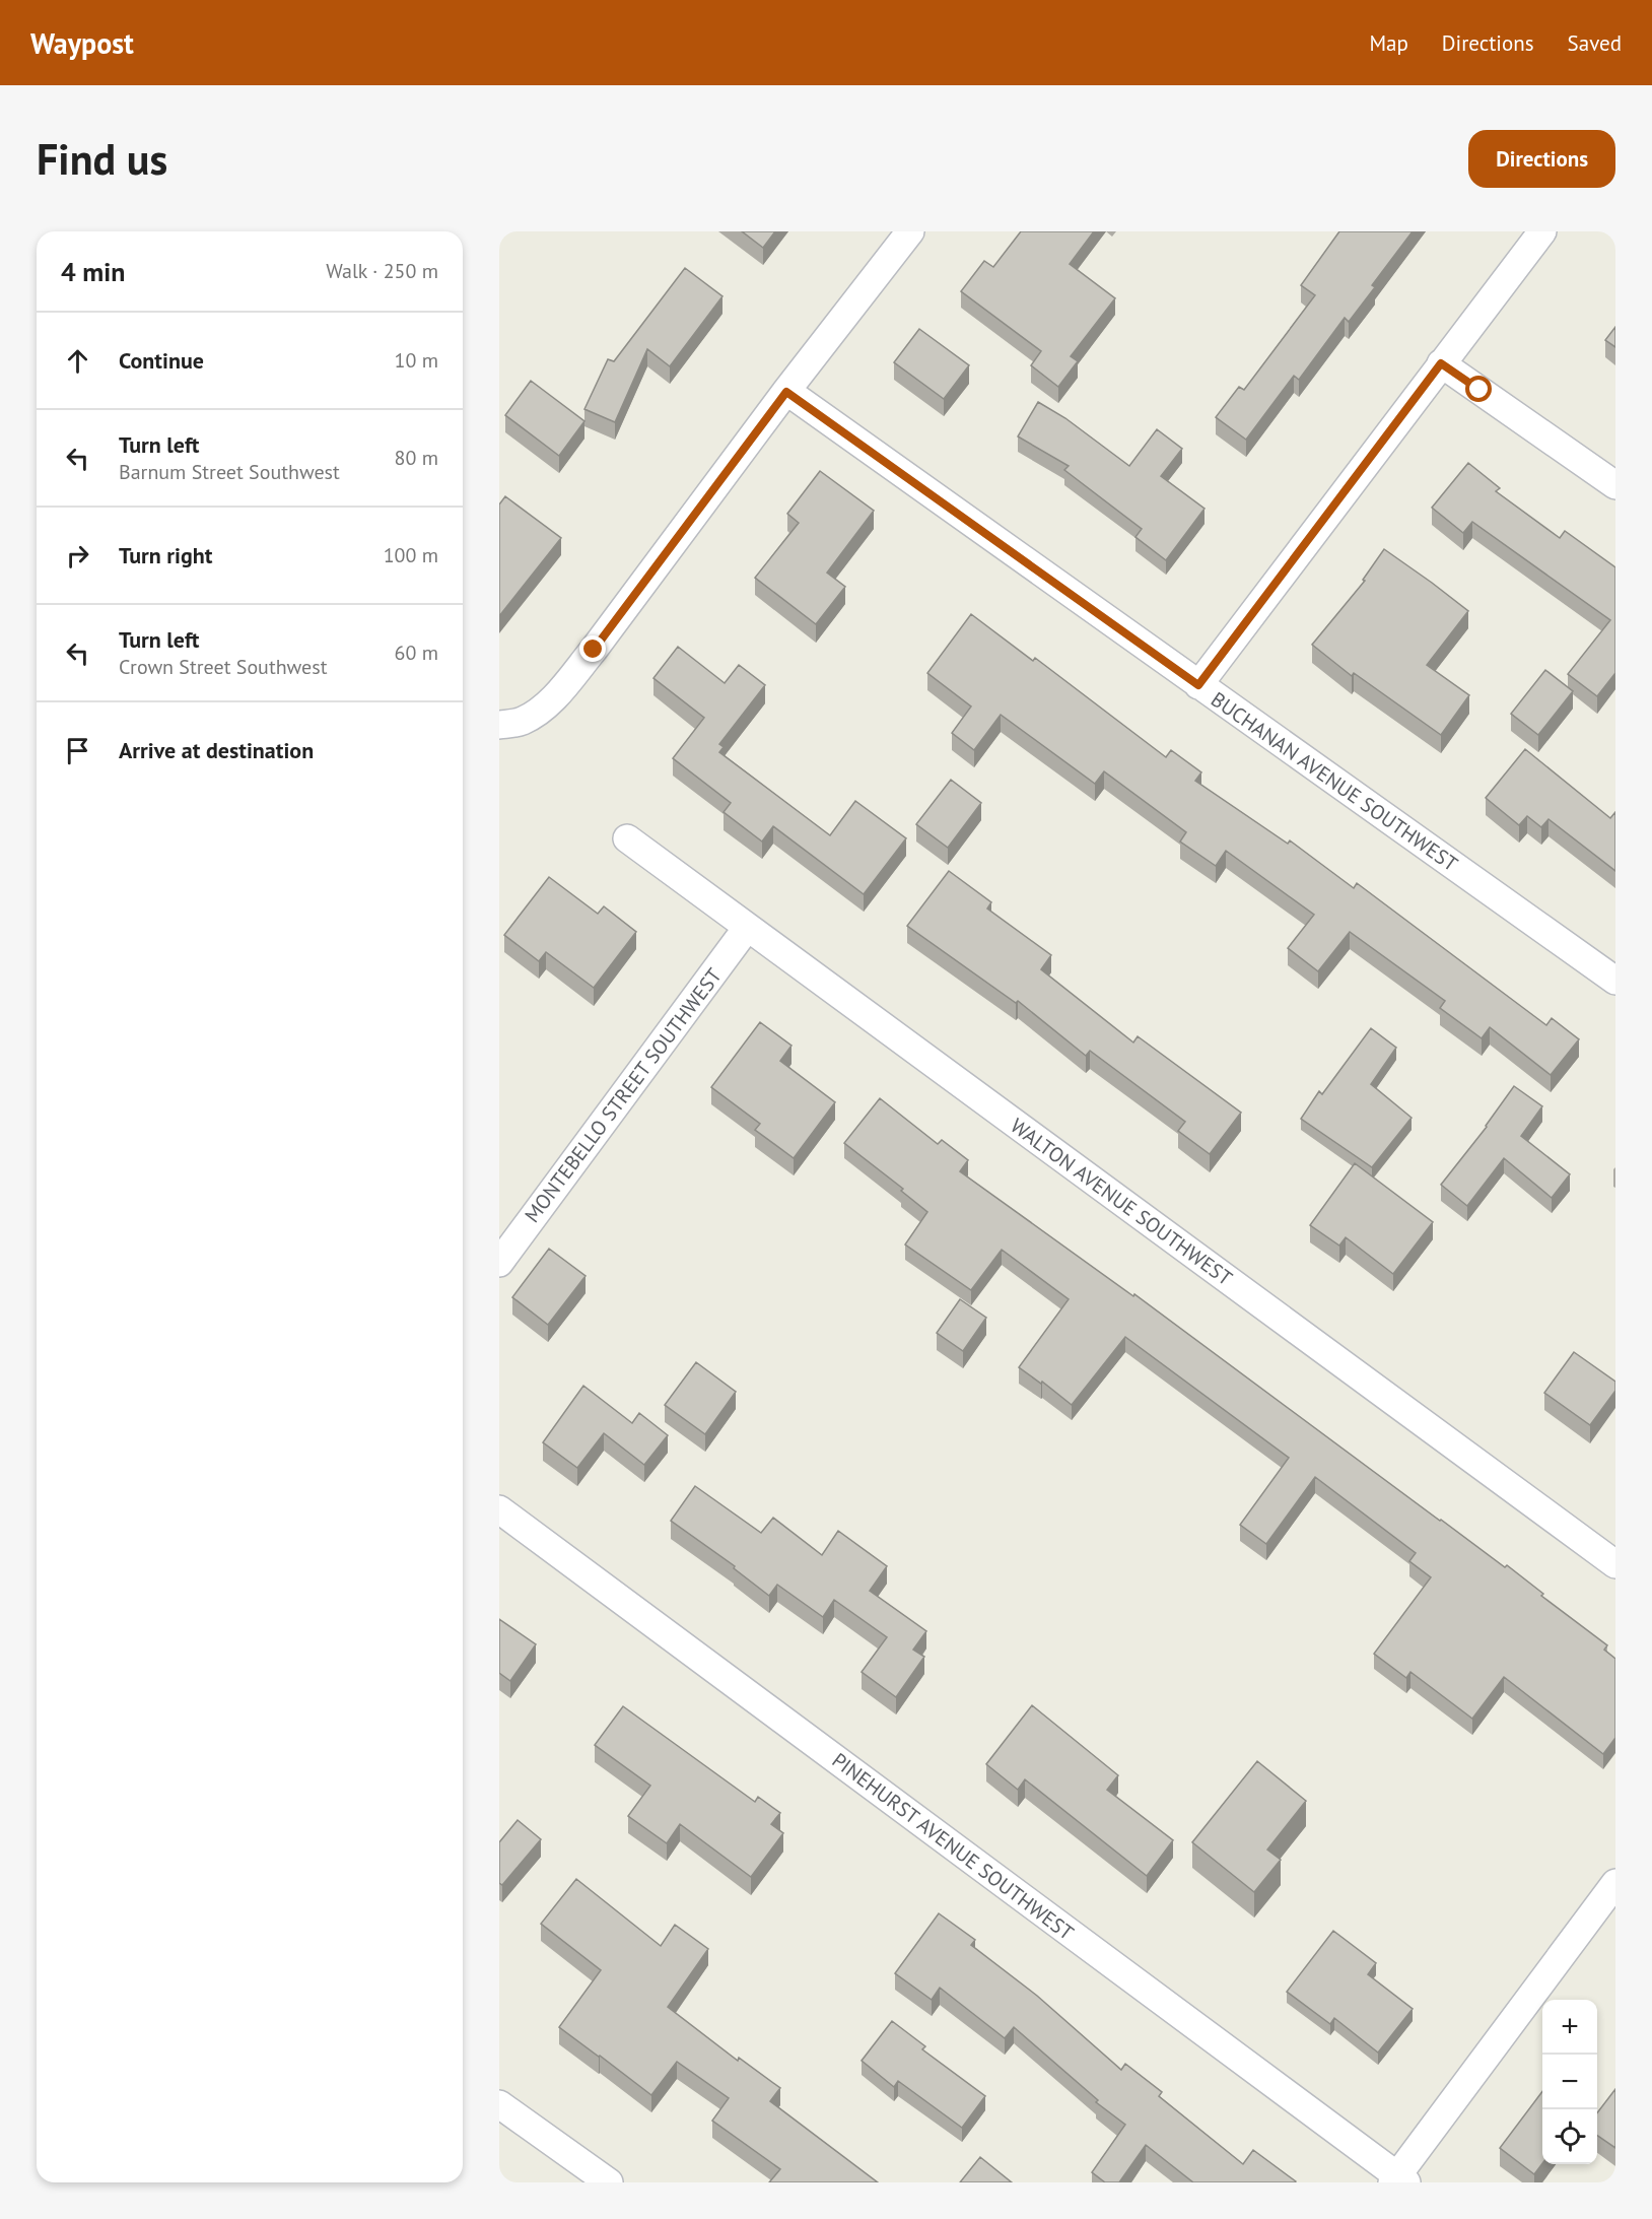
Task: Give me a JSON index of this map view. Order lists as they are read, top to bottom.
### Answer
{
  "streets": {
    "street": [
      "BUCHANAN AVENUE SOUTHWEST",
      "MONTEBELLO STREET SOUTHWEST",
      "WALTON AVENUE SOUTHWEST",
      "PINEHURST AVENUE SOUTHWEST"
    ]
  },
  "crossings": [
    ["MONTEBELLO STREET SOUTHWEST", "WALTON AVENUE SOUTHWEST"]
  ],
  "page": {
    "header": "Waypost",
    "nav": ["Map", "Directions", "Saved"],
    "buttons": "Directions",
    "title": "Find us",
    "heading": ["4 min", "Walk · 250 m"],
    "list": [
      ["Continue", "10 m"],
      ["Turn left", "Barnum Street Southwest", "80 m"],
      ["Turn right", "100 m"],
      ["Turn left", "Crown Street Southwest", "60 m"],
      "Arrive at destination"
    ],
    "map_buttons": ["+", "−"]
  }
}
